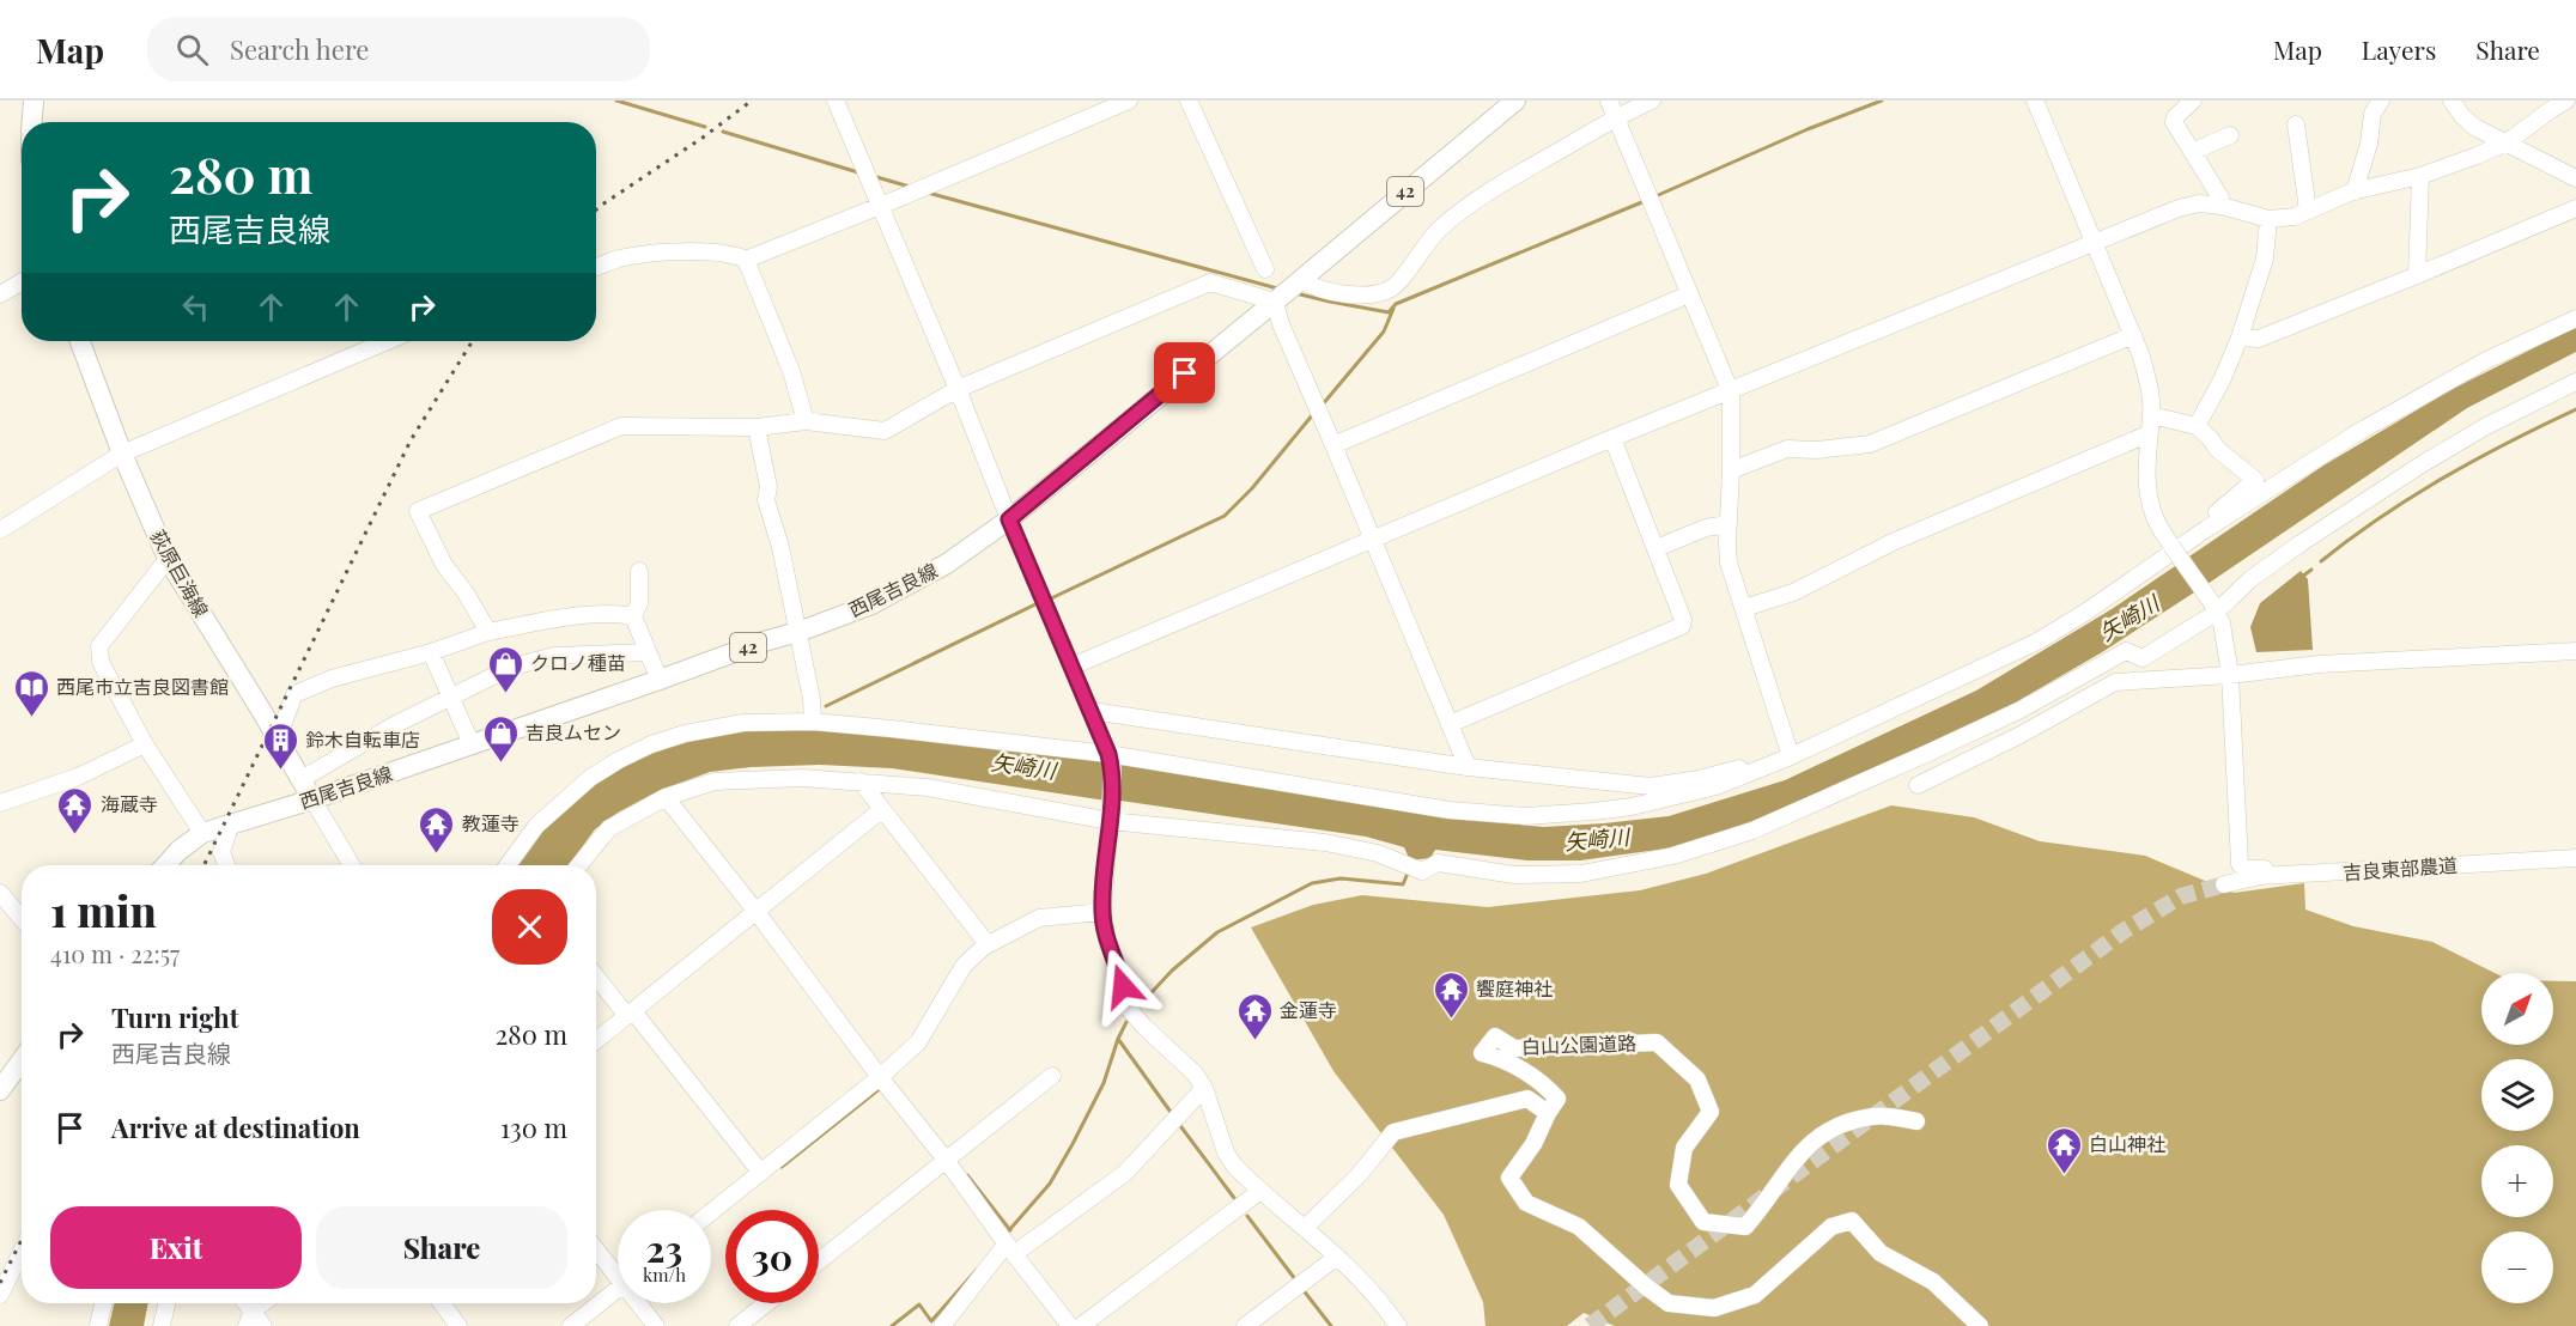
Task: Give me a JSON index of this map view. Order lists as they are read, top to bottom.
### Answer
{
  "streets": {
    "main road": ["42", "荻原巨海線", "西尾吉良線"],
    "street": ["吉良東部農道", "白山公園道路"]
  },
  "crossings": [
    ["荻原巨海線", "西尾吉良線"]
  ],
  "water": ["矢崎川"],
  "places": {
    "shop": ["クロノ種苗", "吉良ムセン"],
    "library": ["西尾市立吉良図書館"],
    "building": ["鈴木自転車店"],
    "temple": [
      "海蔵寺",
      "教蓮寺",
      "饗庭神社",
      "金蓮寺",
      "白山神社"
    ]
  },
  "north": "top right",
  "page": {
    "header": "Map",
    "search": "Search here",
    "nav": ["Map", "Layers", "Share"],
    "turn": ["280 m", "西尾吉良線"],
    "heading": ["1 min", "410 m · 22:57"],
    "map_buttons": ["+", "−"],
    "list": [
      {
        "name": "Turn right",
        "note": "西尾吉良線",
        "value": "280 m"
      },
      {
        "name": "Arrive at destination",
        "value": "130 m"
      }
    ],
    "buttons": ["Exit", "Share"],
    "speed": "23 km/h",
    "limit": "30"
  }
}
